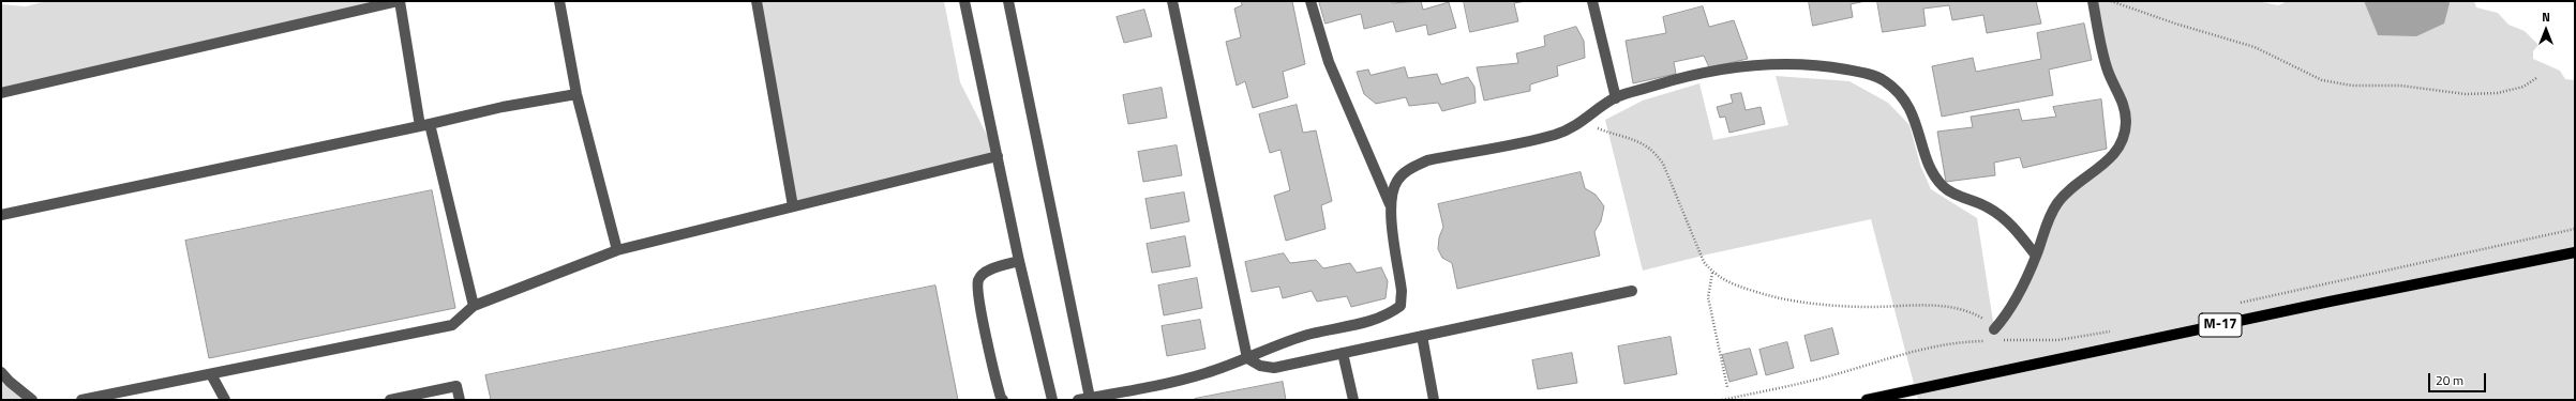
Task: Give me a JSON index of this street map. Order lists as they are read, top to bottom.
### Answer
{
  "streets": {
    "main road": ["M-17"]
  },
  "scale_bar": "20 m",
  "north": "top"
}
